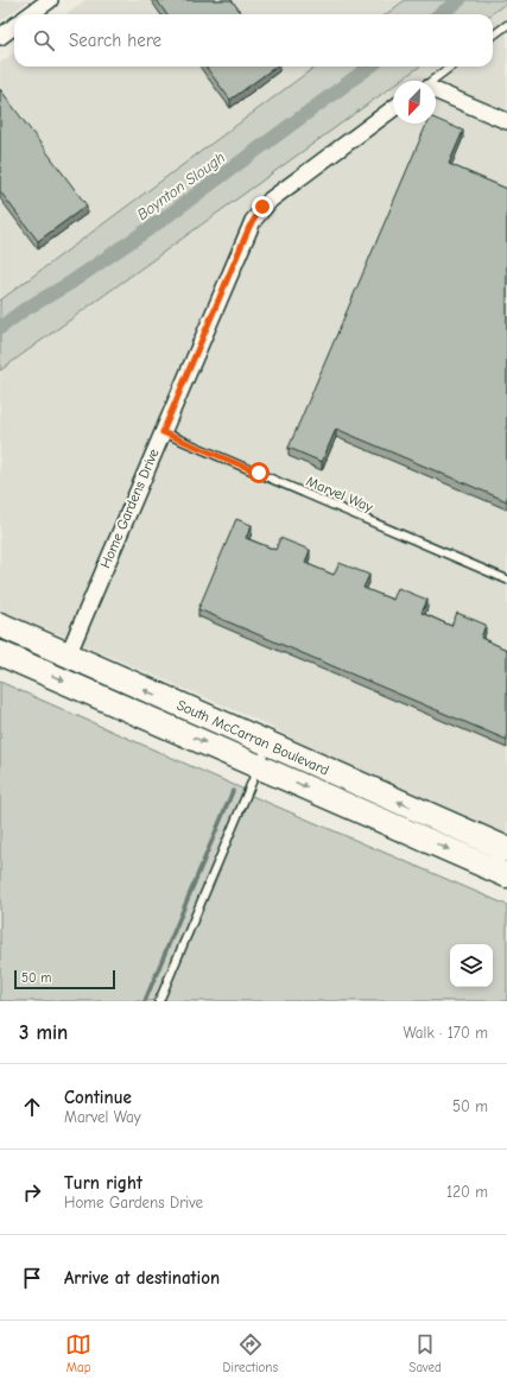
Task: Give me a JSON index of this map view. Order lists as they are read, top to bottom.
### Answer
{
  "streets": {
    "main road": ["South McCarran Boulevard"],
    "street": ["Home Gardens Drive"],
    "lane": ["Marvel Way"]
  },
  "crossings": [
    ["Marvel Way", "Home Gardens Drive"],
    ["Home Gardens Drive", "South McCarran Boulevard"]
  ],
  "water": ["Boynton Slough"],
  "scale_bar": "50 m",
  "north": "bottom left",
  "page": {
    "search": "Search here",
    "scale": "50 m",
    "heading": ["3 min", "Walk · 170 m"],
    "list": [
      ["Continue", "Marvel Way", "50 m"],
      ["Turn right", "Home Gardens Drive", "120 m"],
      "Arrive at destination"
    ],
    "nav": ["Map", "Directions", "Saved"]
  }
}
